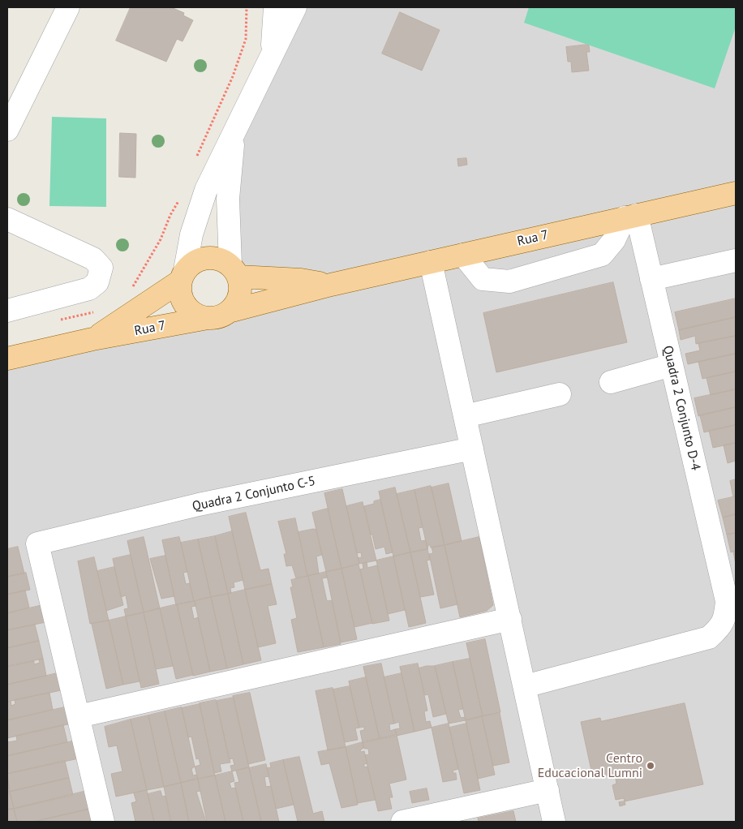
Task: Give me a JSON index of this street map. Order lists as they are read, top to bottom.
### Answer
{
  "streets": {
    "main road": ["Rua 7"],
    "street": ["Quadra 2 Conjunto D-4", "Quadra 2 Conjunto C-5"]
  },
  "crossings": [
    ["Rua 7", "Quadra 2 Conjunto D-4"]
  ],
  "places": ["Centro Educacional Lumni"]
}
